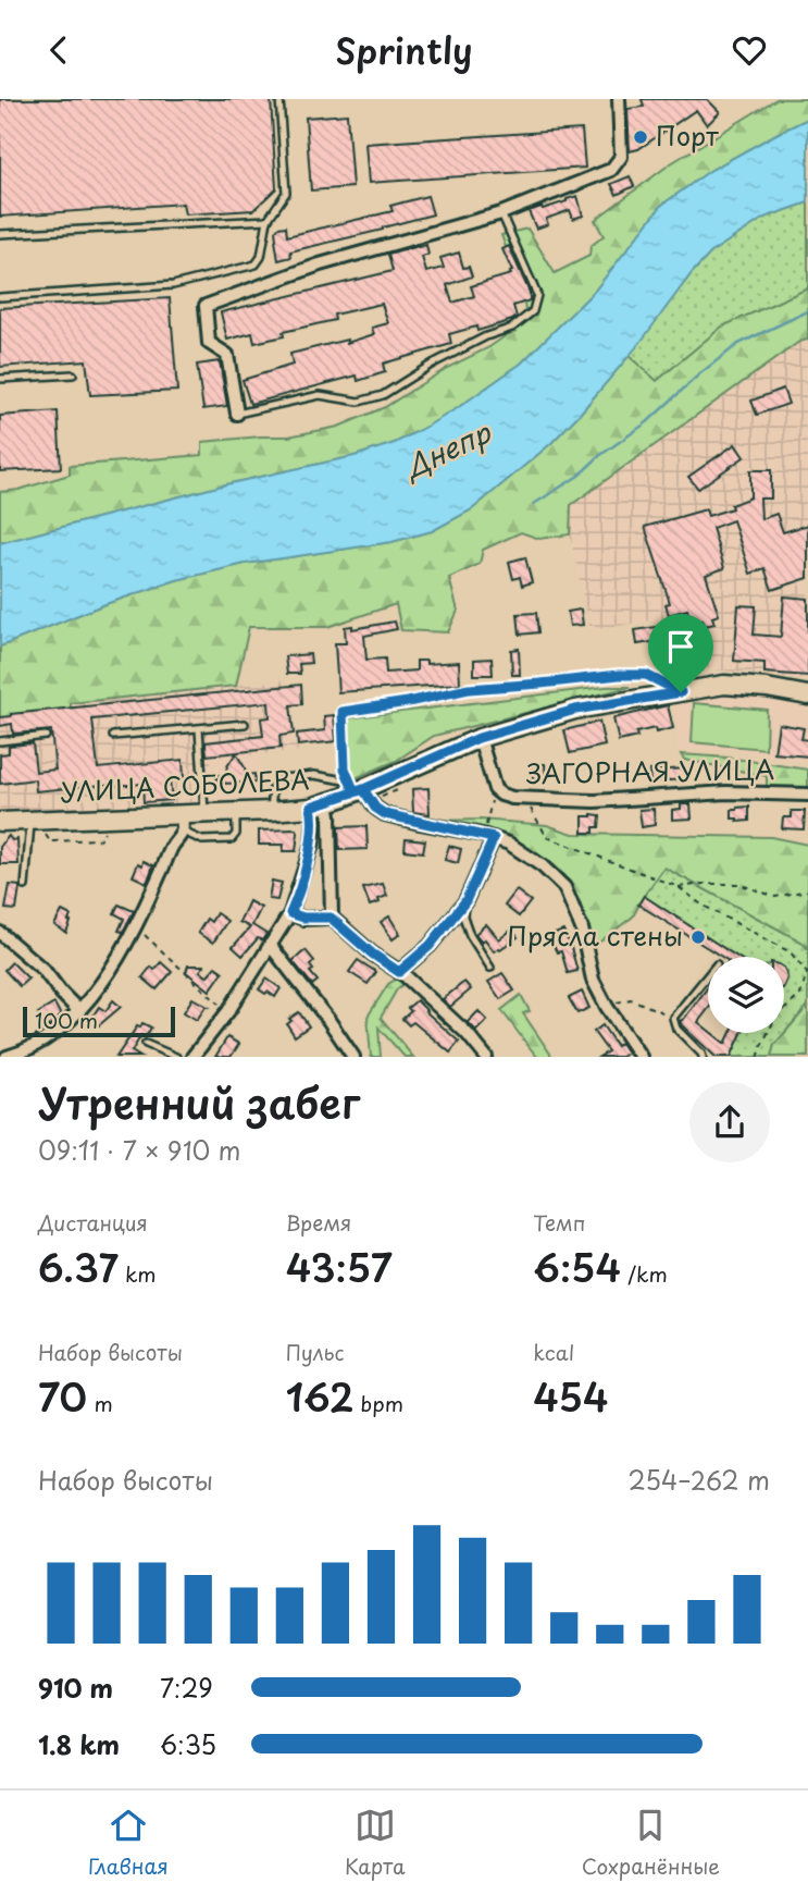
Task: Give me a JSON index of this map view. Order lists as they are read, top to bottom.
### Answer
{
  "streets": {
    "main road": ["УЛИЦА СОБОЛЕВА"],
    "street": ["ЗАГОРНАЯ УЛИЦА"]
  },
  "water": ["Днепр"],
  "places": ["Порт", "Прясла стены"],
  "scale_bar": "100 m",
  "page": {
    "header": "Sprintly",
    "scale": "100 m",
    "heading": ["Утренний забег", "09:11 · 7 × 910 m"],
    "stats": [
      ["Дистанция", "6.37 km"],
      ["Время", "43:57"],
      ["Темп", "6:54 /km"],
      ["Набор высоты", "70 m"],
      ["Пульс", "162 bpm"],
      ["kcal", "454"]
    ],
    "chart": ["Набор высоты", "254–262 m"],
    "list": [
      {
        "name": "910 m",
        "note": "7:29"
      },
      {
        "name": "1.8 km",
        "note": "6:35"
      }
    ],
    "tabs": ["Главная", "Карта", "Сохранённые"]
  }
}
